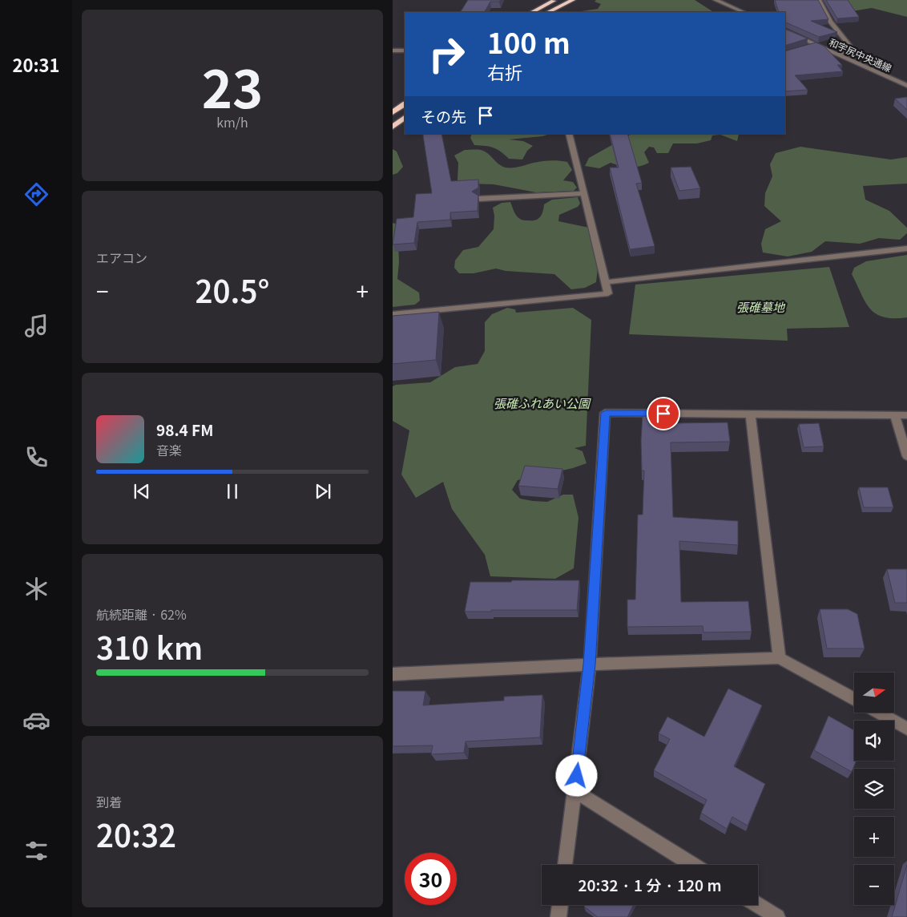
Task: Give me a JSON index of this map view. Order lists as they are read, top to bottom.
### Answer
{
  "streets": {
    "street": ["和宇尻中央通線"]
  },
  "parks": ["張碓墓地", "張碓ふれあい公園"],
  "north": "right",
  "page": {
    "tabs": "20:31",
    "tile": [
      ["23", "km/h"],
      "エアコン",
      ["航続距離 · 62%", "310 km"],
      ["到着", "20:32"]
    ],
    "turn": ["100 m", "右折"],
    "then": "その先",
    "heat": ["−", "20.5°", "+"],
    "song": ["98.4 FM", "音楽"],
    "map_buttons": ["+", "−"],
    "limit": "30",
    "trip": "20:32 · 1 分 · 120 m"
  }
}
